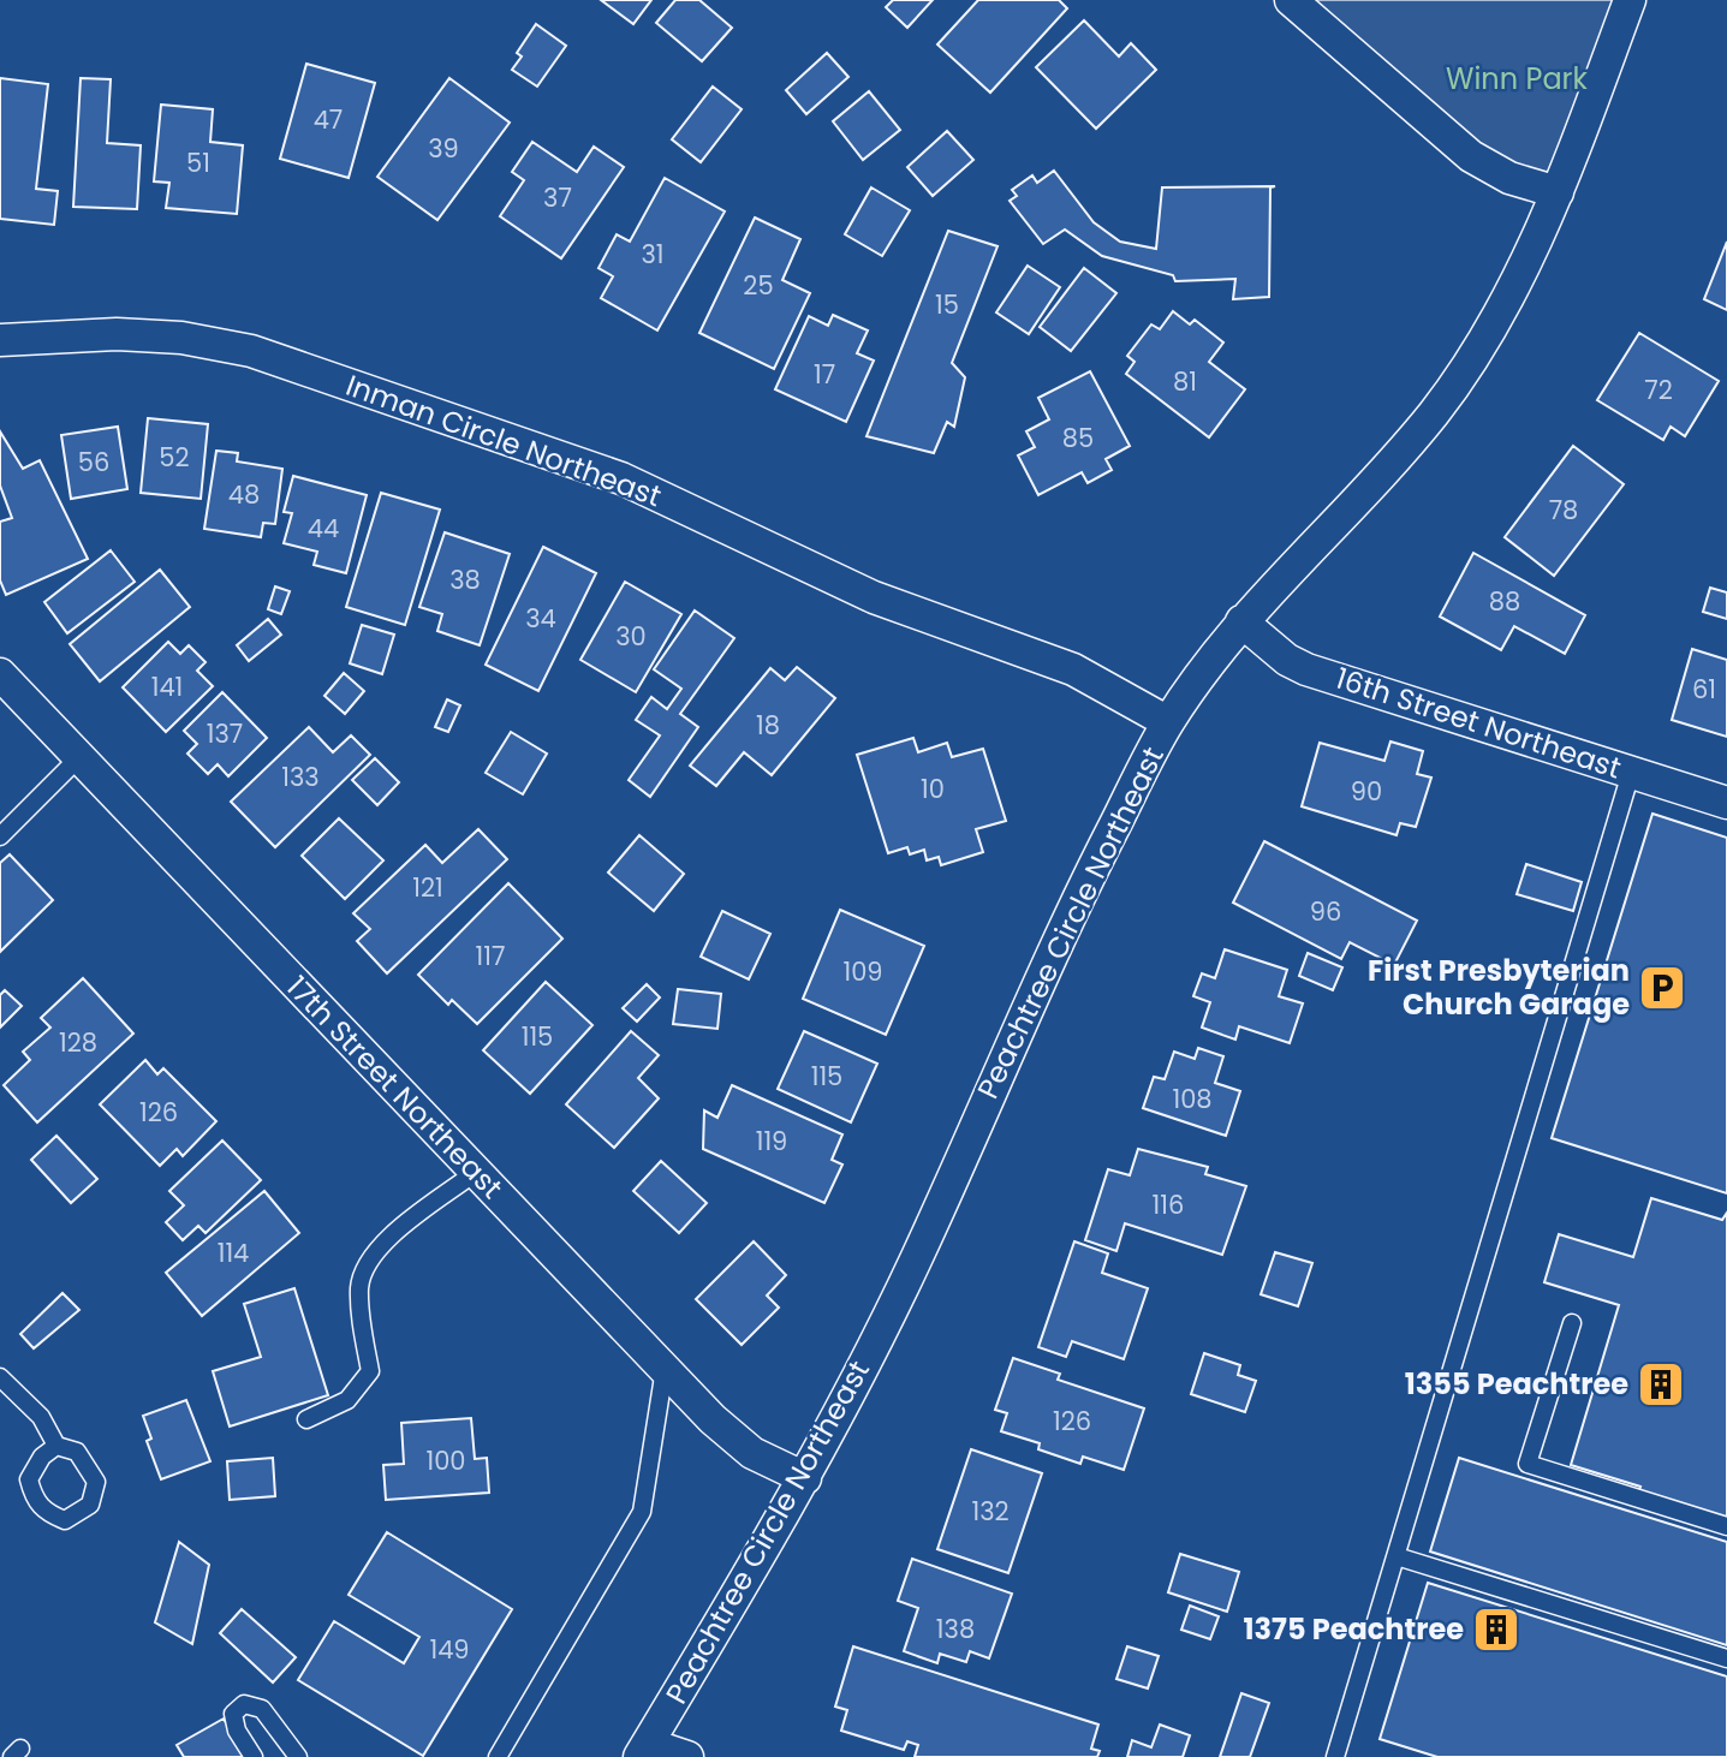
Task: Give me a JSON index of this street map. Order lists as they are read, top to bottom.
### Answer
{
  "streets": {
    "street": [
      "Inman Circle Northeast",
      "16th Street Northeast",
      "Peachtree Circle Northeast",
      "17th Street Northeast"
    ]
  },
  "crossings": [
    ["Inman Circle Northeast", "Peachtree Circle Northeast"],
    ["16th Street Northeast", "Peachtree Circle Northeast"],
    ["Peachtree Circle Northeast", "17th Street Northeast"]
  ],
  "parks": ["Winn Park"],
  "places": {
    "parking": ["First Presbyterian Church Garage"],
    "building": ["1355 Peachtree", "1375 Peachtree"]
  },
  "house_numbers": [
    "47",
    "39",
    "51",
    "37",
    "31",
    "25",
    "15",
    "17",
    "81",
    "72",
    "85",
    "52",
    "56",
    "48",
    "78",
    "44",
    "38",
    "88",
    "34",
    "30",
    "141",
    "61",
    "18",
    "137",
    "133",
    "10",
    "90",
    "121",
    "96",
    "117",
    "109",
    "115",
    "128",
    "115",
    "108",
    "126",
    "119",
    "116",
    "114",
    "126",
    "100",
    "132",
    "138",
    "149"
  ]
}
